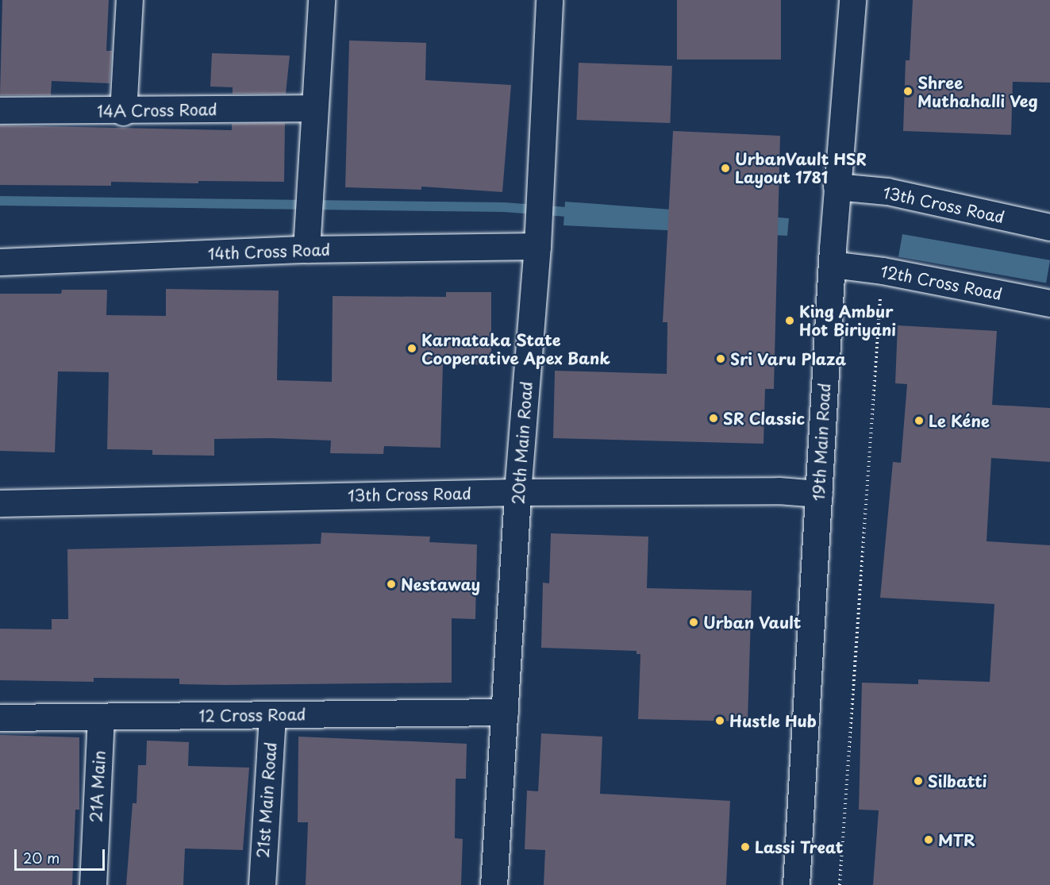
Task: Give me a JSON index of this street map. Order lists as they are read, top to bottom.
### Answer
{
  "streets": {
    "street": [
      "14A Cross Road",
      "13th Cross Road",
      "14th Cross Road",
      "12th Cross Road",
      "19th Main Road",
      "20th Main Road",
      "12 Cross Road",
      "21A Main",
      "21st Main Road"
    ]
  },
  "crossings": [
    ["13th Cross Road", "19th Main Road"],
    ["13th Cross Road", "20th Main Road"],
    ["14th Cross Road", "20th Main Road"],
    ["12th Cross Road", "19th Main Road"],
    ["20th Main Road", "12 Cross Road"],
    ["12 Cross Road", "21A Main"],
    ["12 Cross Road", "21st Main Road"]
  ],
  "places": [
    "Shree Muthahalli Veg",
    "UrbanVault HSR Layout 1781",
    "King Ambur Hot Biriyani",
    "Karnataka State Cooperative Apex Bank",
    "Sri Varu Plaza",
    "SR Classic",
    "Le Kéne",
    "Nestaway",
    "Urban Vault",
    "Hustle Hub",
    "Silbatti",
    "MTR",
    "Lassi Treat"
  ],
  "scale_bar": "20 m"
}
